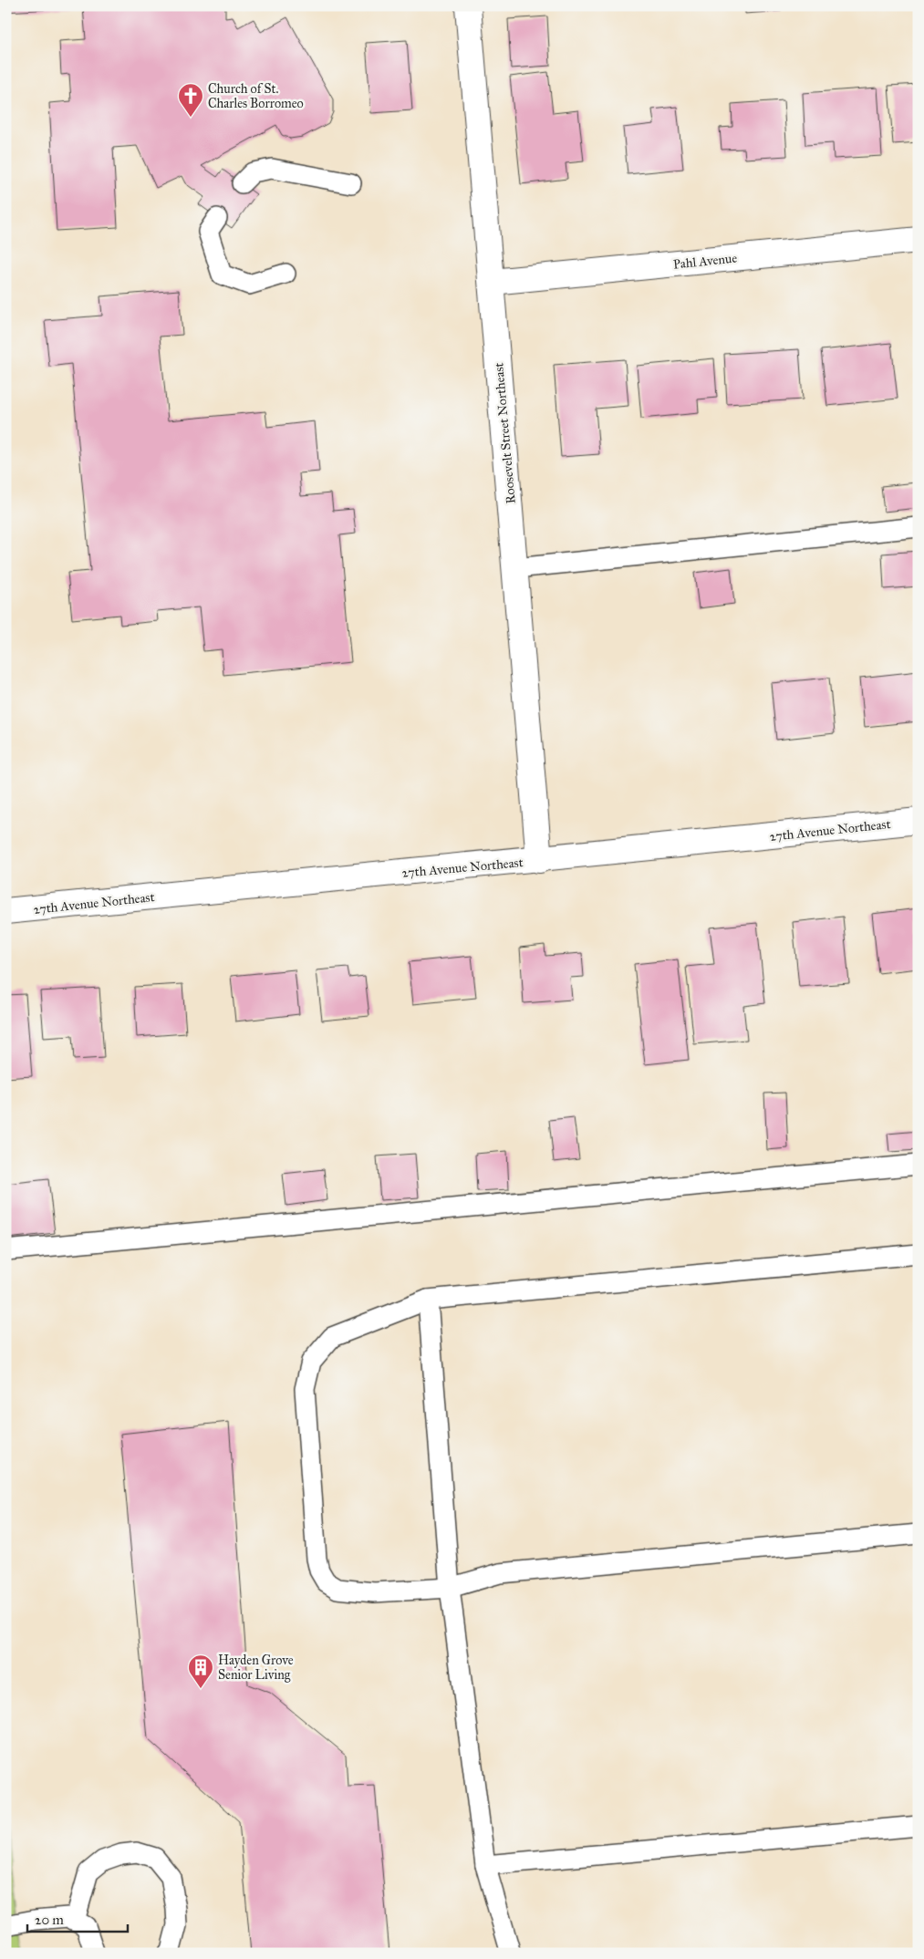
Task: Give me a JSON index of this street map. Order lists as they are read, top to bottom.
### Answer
{
  "streets": {
    "street": ["Pahl Avenue", "Roosevelt Street Northeast", "27th Avenue Northeast"]
  },
  "crossings": [
    ["Pahl Avenue", "Roosevelt Street Northeast"],
    ["Roosevelt Street Northeast", "27th Avenue Northeast"]
  ],
  "places": {
    "church": ["Church of St. Charles Borromeo"],
    "building": ["Hayden Grove Senior Living"]
  },
  "scale_bar": "20 m"
}
